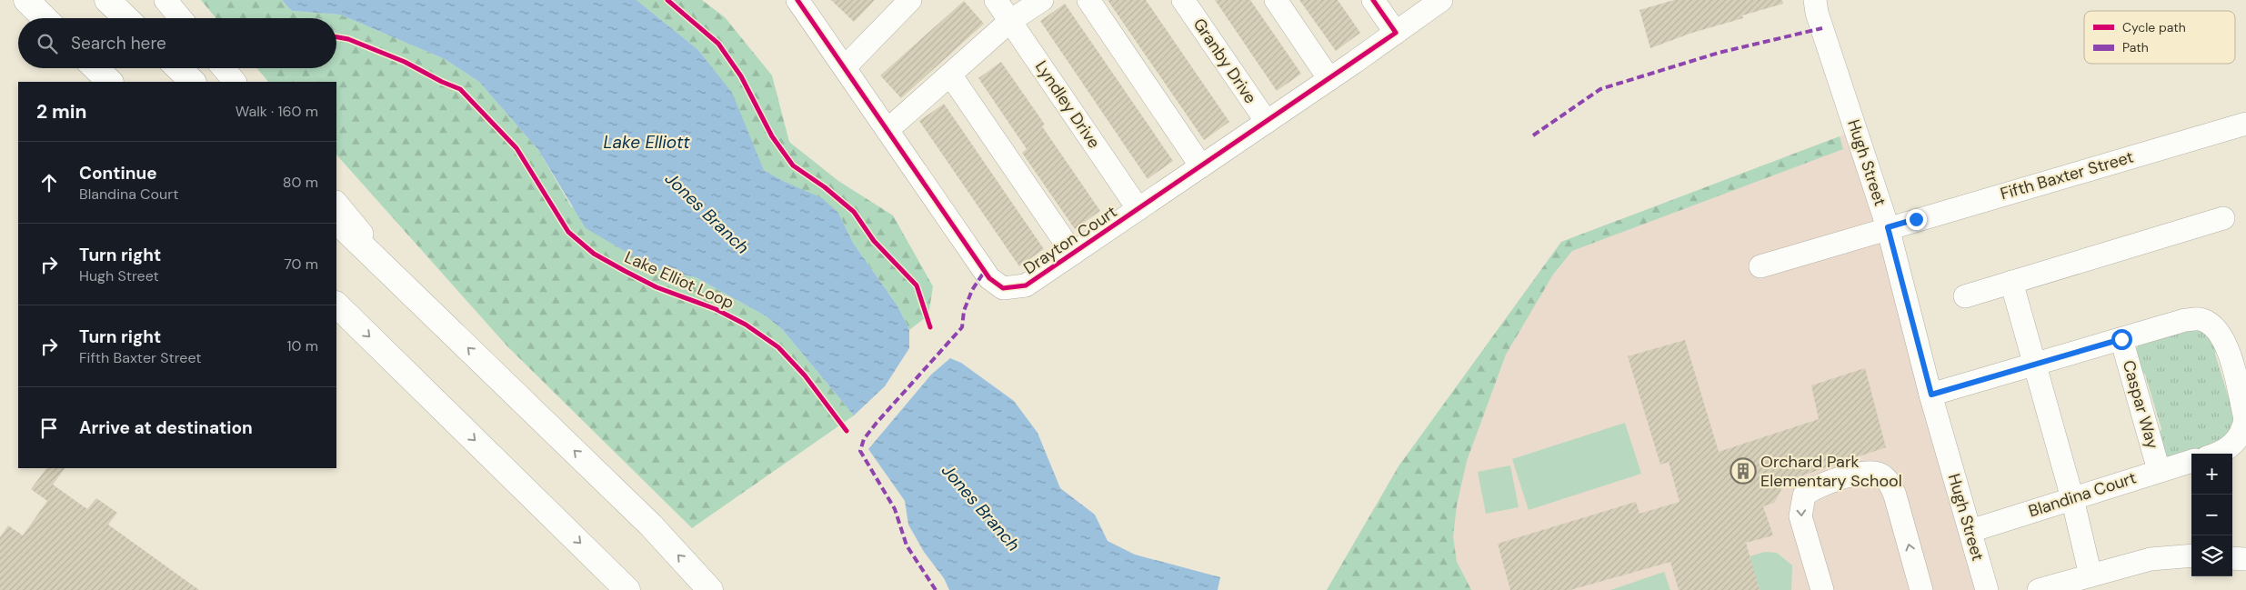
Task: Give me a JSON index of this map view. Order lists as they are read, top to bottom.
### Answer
{
  "streets": {
    "street": [
      "Granby Drive",
      "Lyndley Drive",
      "Hugh Street",
      "Fifth Baxter Street",
      "Drayton Court",
      "Caspar Way",
      "Blandina Court"
    ],
    "cycle path": ["Lake Elliot Loop"]
  },
  "crossings": [
    ["Granby Drive", "Drayton Court"],
    ["Lyndley Drive", "Drayton Court"],
    ["Hugh Street", "Fifth Baxter Street"],
    ["Hugh Street", "Blandina Court"],
    ["Caspar Way", "Blandina Court"]
  ],
  "water": ["Lake Elliott", "Jones Branch"],
  "places": {
    "building": ["Orchard Park Elementary School"]
  },
  "legend": ["Cycle path", "Path"],
  "page": {
    "search": "Search here",
    "heading": ["2 min", "Walk · 160 m"],
    "list": [
      ["Continue", "Blandina Court", "80 m"],
      ["Turn right", "Hugh Street", "70 m"],
      ["Turn right", "Fifth Baxter Street", "10 m"],
      "Arrive at destination"
    ],
    "map_buttons": ["+", "−"]
  }
}
